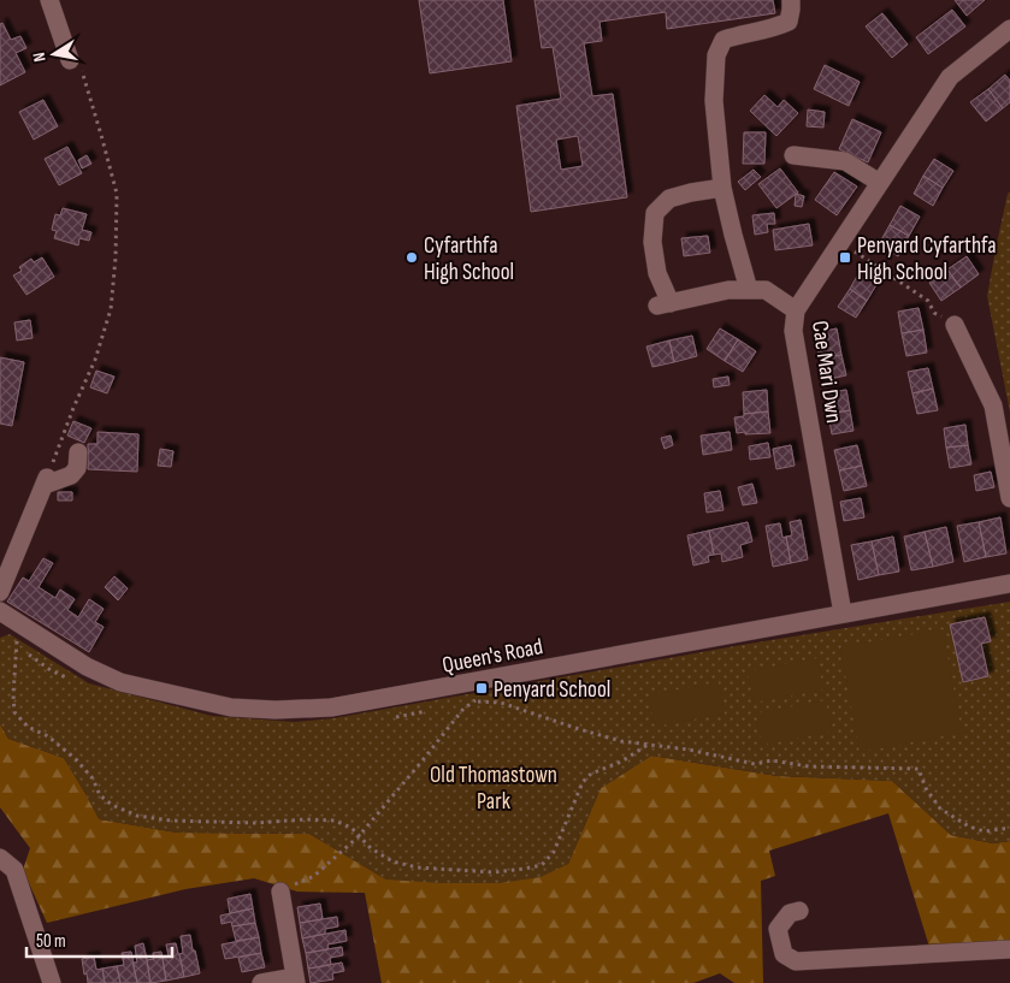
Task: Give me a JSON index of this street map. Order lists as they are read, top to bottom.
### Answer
{
  "streets": {
    "street": ["Cae Mari Dwn", "Queen's Road"]
  },
  "crossings": [
    ["Cae Mari Dwn", "Queen's Road"]
  ],
  "parks": ["Old Thomastown Park"],
  "places": {
    "other": ["Cyfarthfa High School"],
    "transit": ["Penyard Cyfarthfa High School", "Penyard School"]
  },
  "scale_bar": "50 m",
  "north": "left"
}
